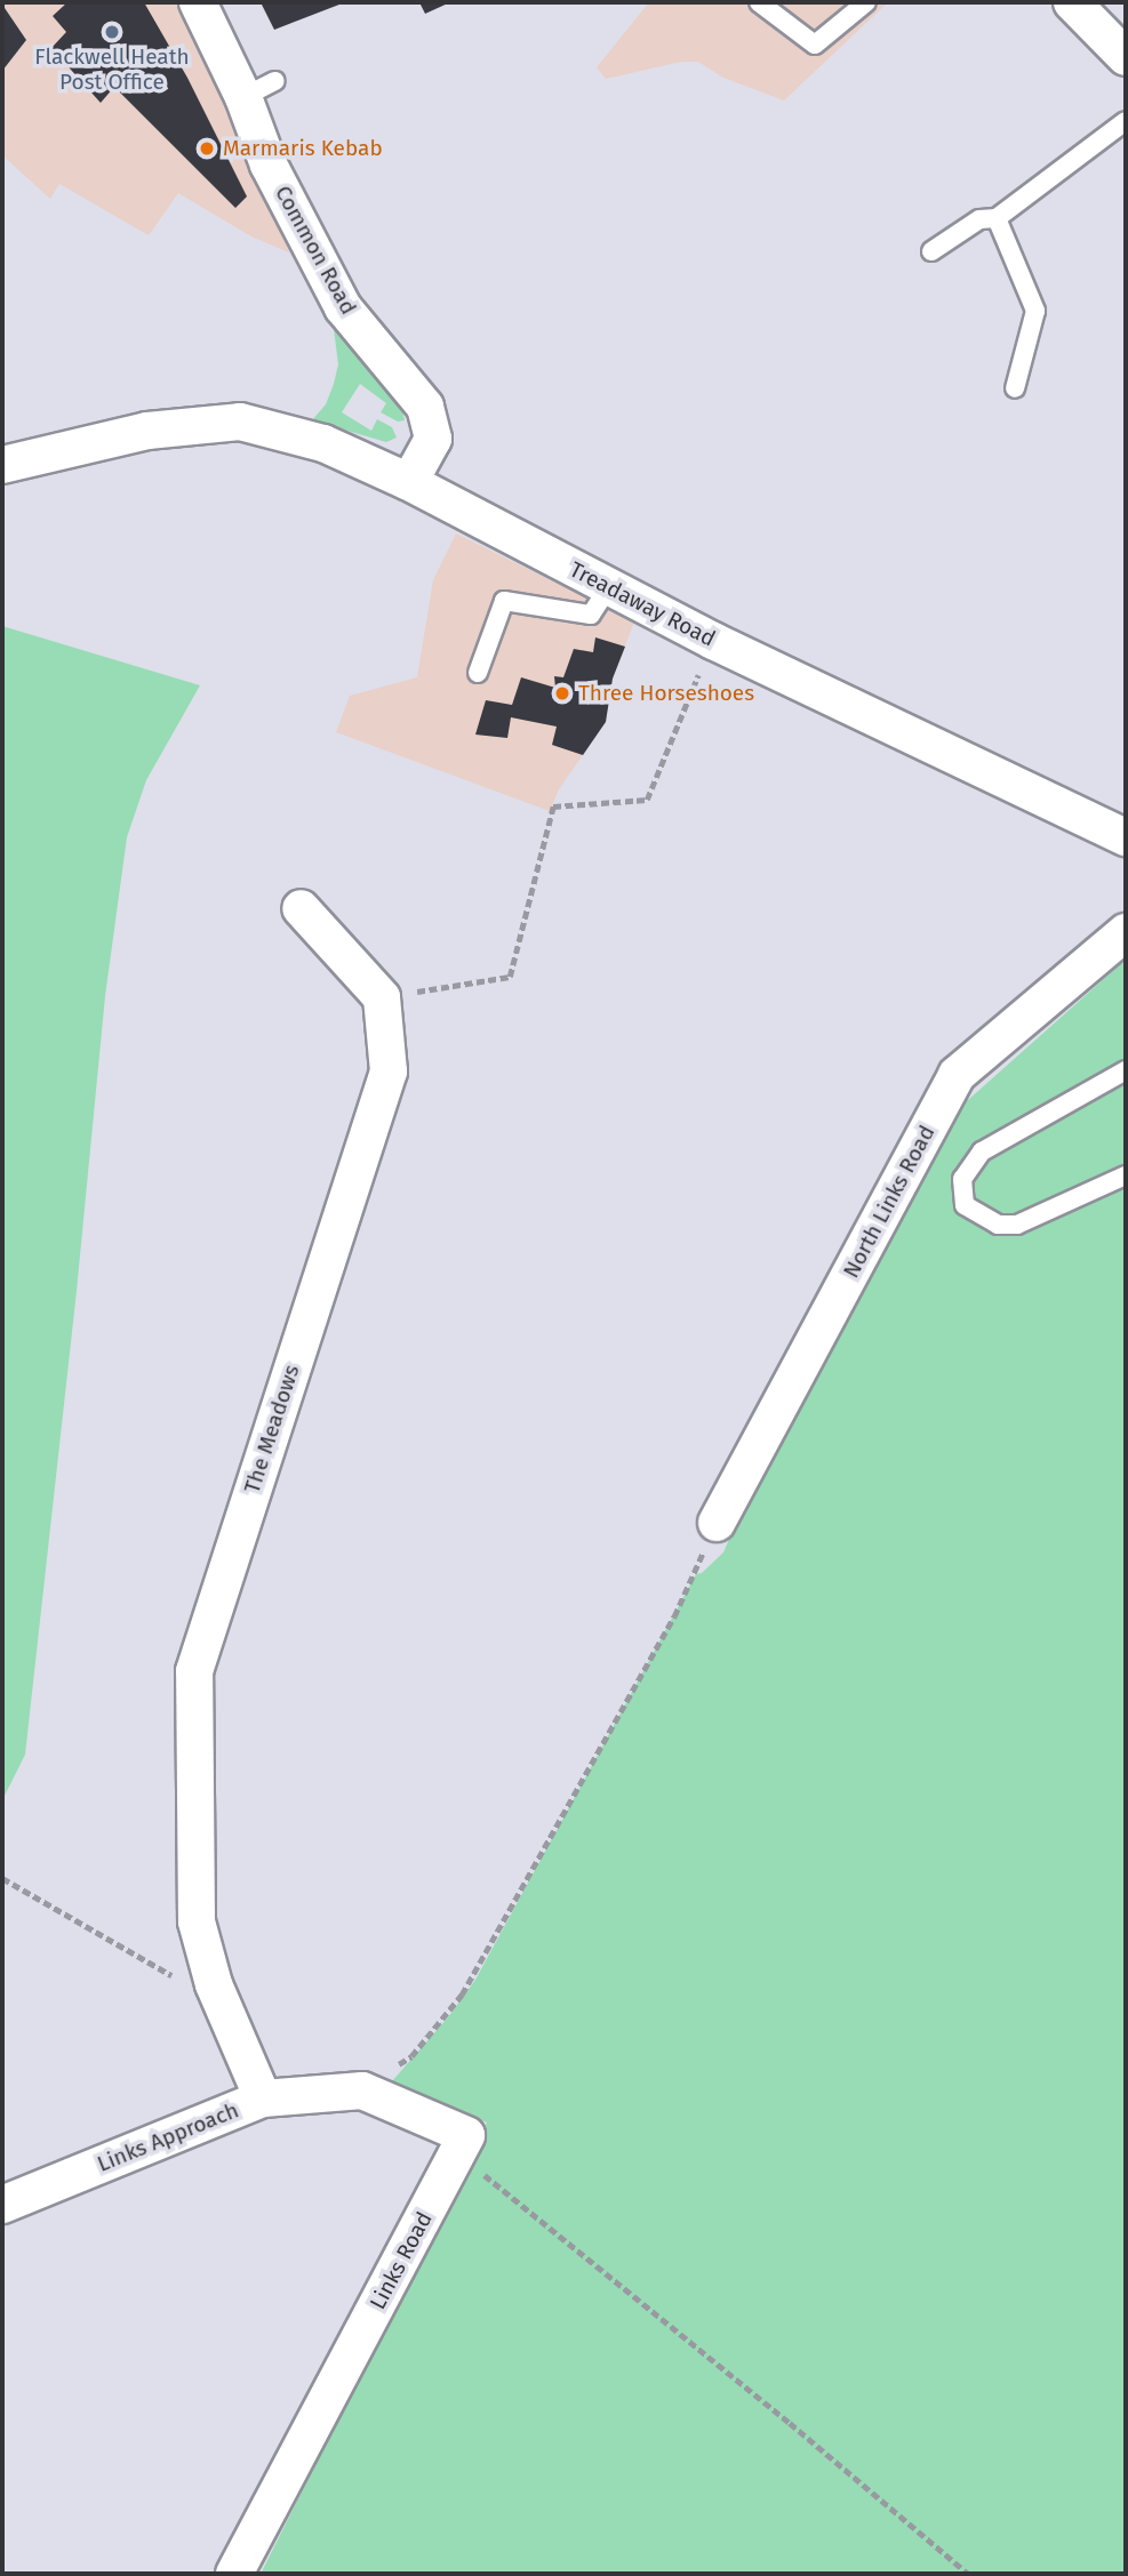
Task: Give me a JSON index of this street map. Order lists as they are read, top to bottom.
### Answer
{
  "streets": {
    "street": [
      "Common Road",
      "Treadaway Road",
      "North Links Road",
      "The Meadows",
      "Links Approach",
      "Links Road"
    ]
  },
  "crossings": [
    ["Common Road", "Treadaway Road"],
    ["The Meadows", "Links Approach"]
  ],
  "places": ["Flackwell Heath Post Office", "Marmaris Kebab", "Three Horseshoes"]
}
